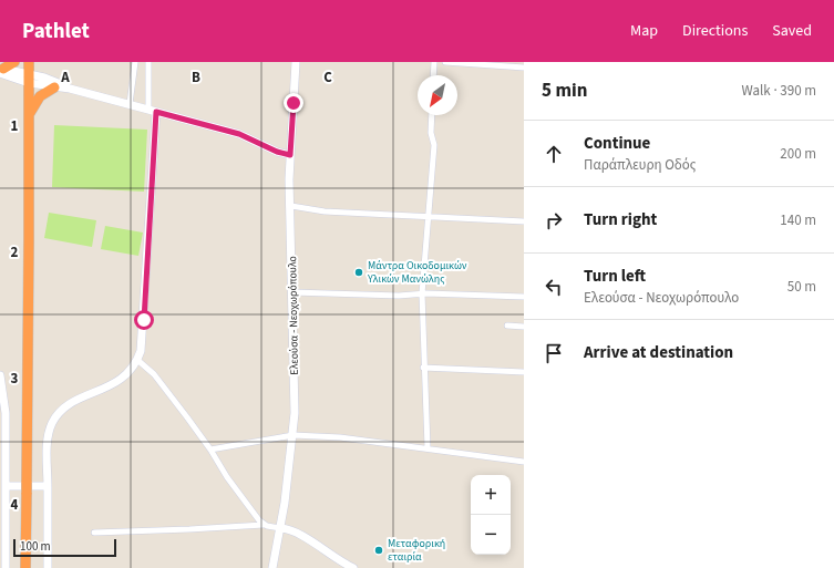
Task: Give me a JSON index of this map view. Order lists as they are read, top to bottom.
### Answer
{
  "streets": {
    "street": ["Ελεούσα - Νεοχωρόπουλο"]
  },
  "places": ["Μάντρα Οικοδομικών Υλικών Μανώλης", "Μεταφορική εταιρία"],
  "scale_bar": "100 m",
  "north": "bottom left",
  "page": {
    "header": "Pathlet",
    "nav": ["Map", "Directions", "Saved"],
    "heading": ["5 min", "Walk · 390 m"],
    "list": [
      ["Continue", "Παράπλευρη Οδός", "200 m"],
      ["Turn right", "140 m"],
      ["Turn left", "Ελεούσα - Νεοχωρόπουλο", "50 m"],
      "Arrive at destination"
    ],
    "map_buttons": ["+", "−"],
    "scale": "100 m"
  },
  "grid": {
    "columns": ["A", "B", "C"],
    "rows": [
      "1",
      "2",
      "3",
      "4"
    ]
  }
}
